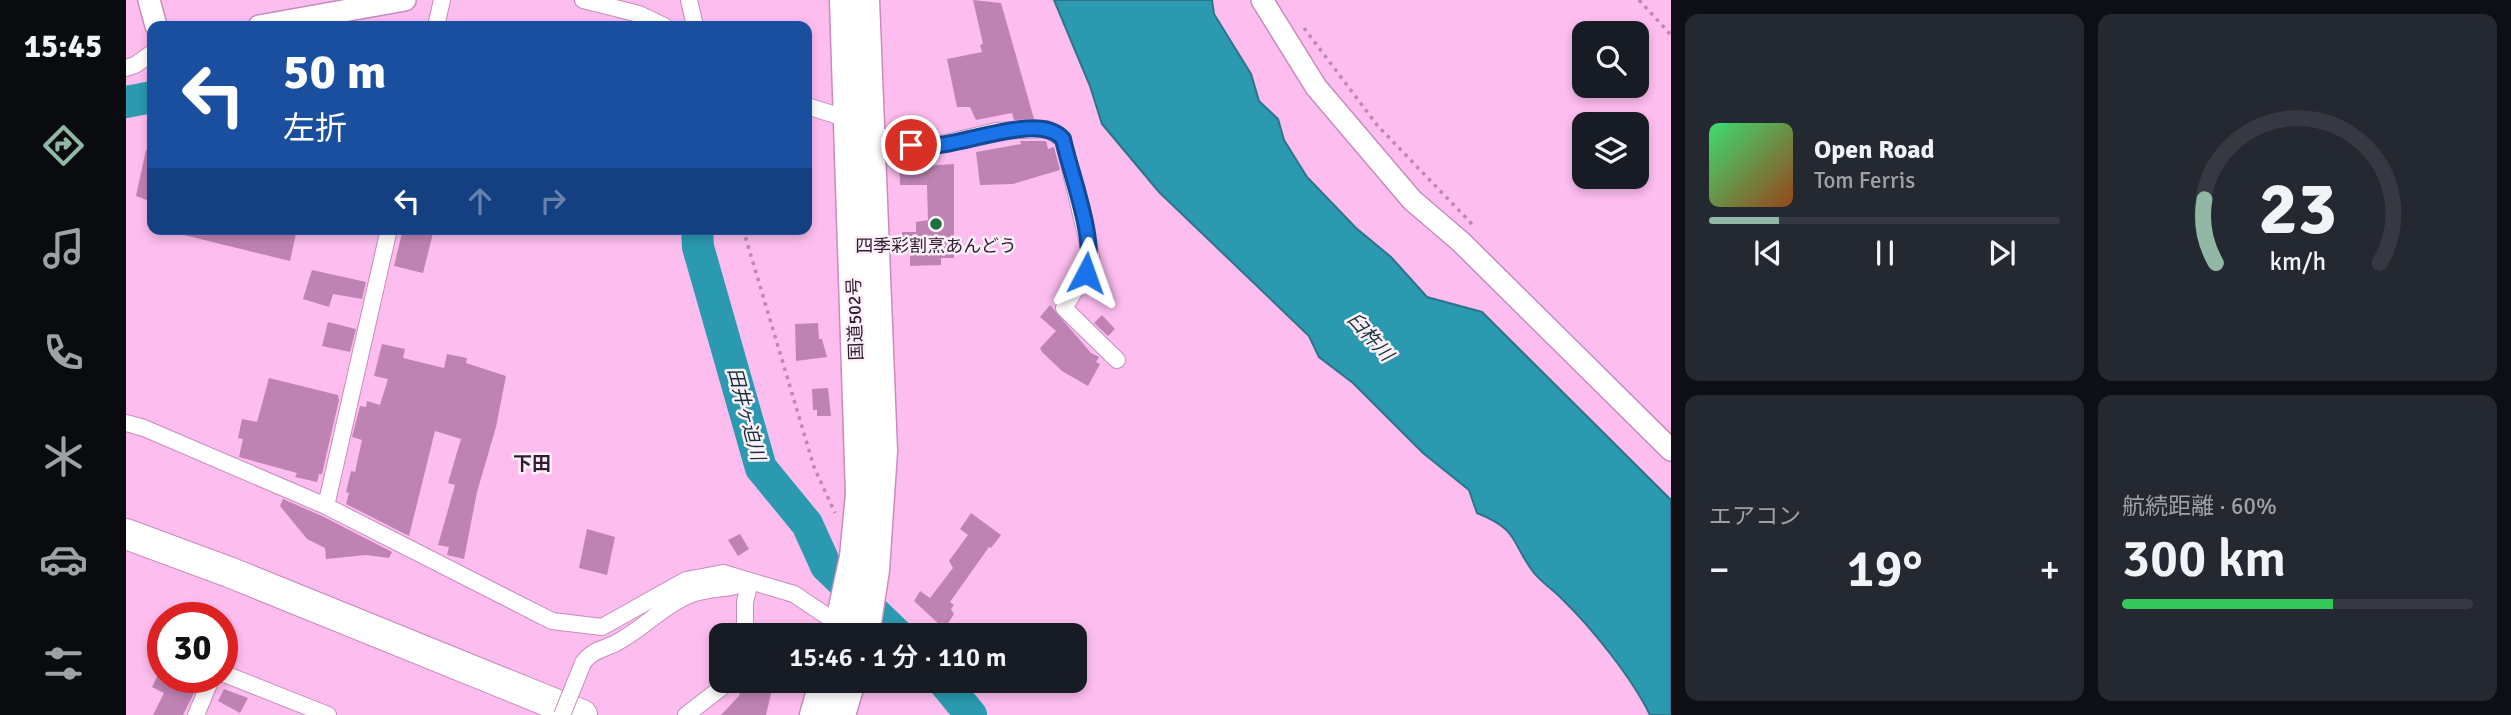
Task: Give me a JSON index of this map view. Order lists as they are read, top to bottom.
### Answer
{
  "streets": {
    "highway": ["国道502号"]
  },
  "districts": ["下田"],
  "water": ["臼杵川", "田井ヶ迫川"],
  "places": ["四季彩割烹あんどう"],
  "page": {
    "tabs": "15:45",
    "turn": ["50 m", "左折"],
    "song": ["Open Road", "Tom Ferris"],
    "tile": [
      "エアコン",
      ["航続距離 · 60%", "300 km"]
    ],
    "heat": ["−", "19°", "+"],
    "limit": "30",
    "trip": "15:46 · 1 分 · 110 m",
    "gauge": ["23", "km/h"]
  }
}
